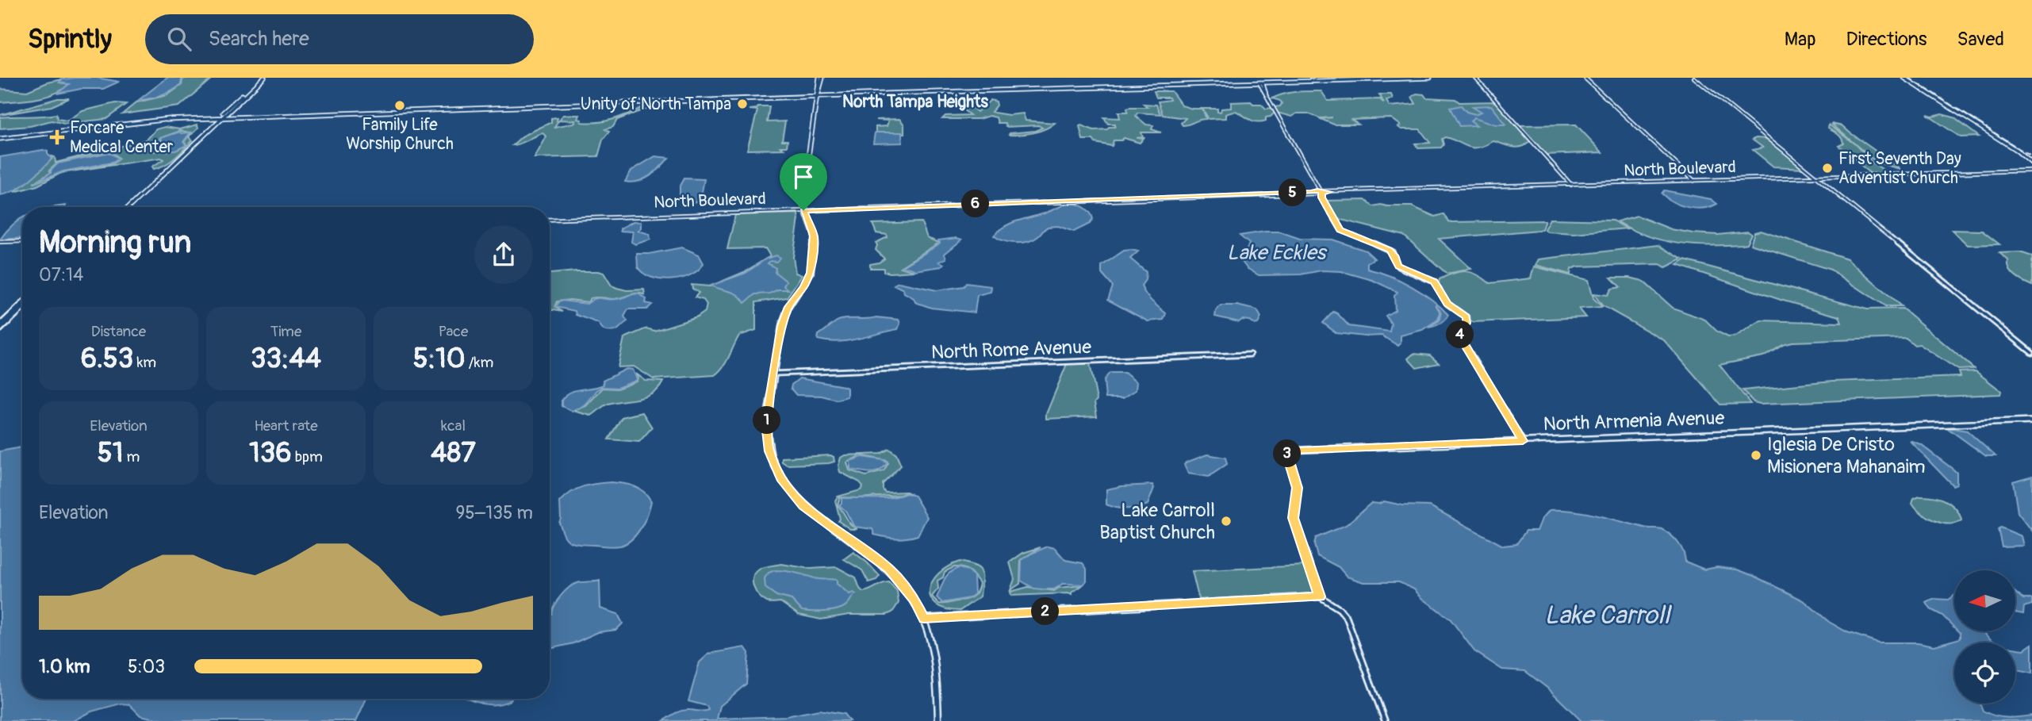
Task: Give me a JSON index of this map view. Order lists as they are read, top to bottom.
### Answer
{
  "streets": {
    "main road": ["North Armenia Avenue"],
    "street": ["North Boulevard", "North Rome Avenue"]
  },
  "districts": ["North Tampa Heights"],
  "water": ["Lake Eckles", "Lake Carroll"],
  "places": {
    "other": [
      "Unity of North Tampa",
      "Family Life Worship Church",
      "First Seventh Day Adventist Church",
      "Iglesia De Cristo Misionera Mahanaim",
      "Lake Carroll Baptist Church"
    ],
    "health": ["Forcare Medical Center"]
  },
  "north": "left",
  "page": {
    "header": "Sprintly",
    "search": "Search here",
    "nav": ["Map", "Directions", "Saved"],
    "pins": [
      "5",
      "6",
      "4",
      "1",
      "3",
      "2"
    ],
    "heading": ["Morning run", "07:14"],
    "stats": [
      ["Distance", "6.53 km"],
      ["Time", "33:44"],
      ["Pace", "5:10 /km"],
      ["Elevation", "51 m"],
      ["Heart rate", "136 bpm"],
      ["kcal", "487"]
    ],
    "chart": ["Elevation", "95–135 m"],
    "list": [
      {
        "name": "1.0 km",
        "note": "5:03"
      }
    ]
  }
}
